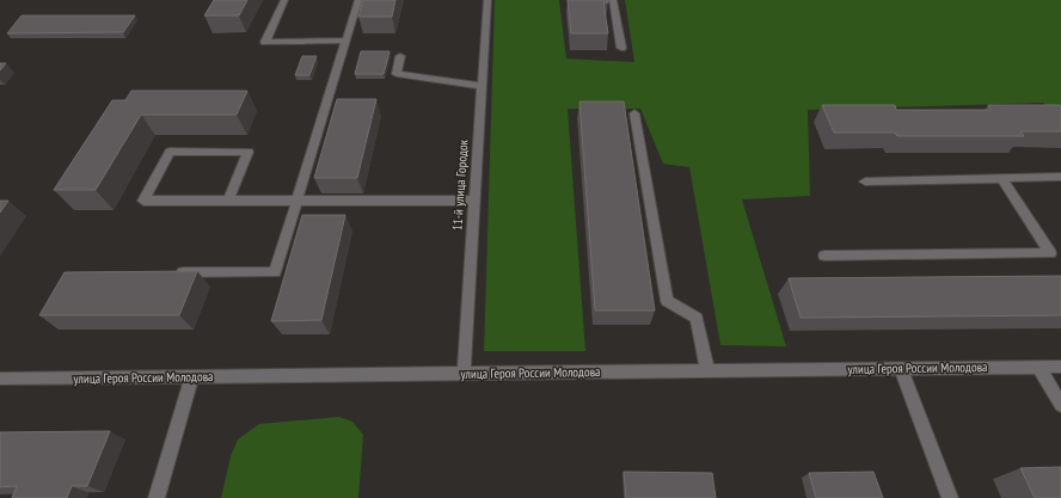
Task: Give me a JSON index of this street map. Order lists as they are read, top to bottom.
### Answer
{
  "streets": {
    "street": ["11-й улица Городок", "улица Героя России Молодова"]
  },
  "crossings": [
    ["11-й улица Городок", "улица Героя России Молодова"]
  ]
}
